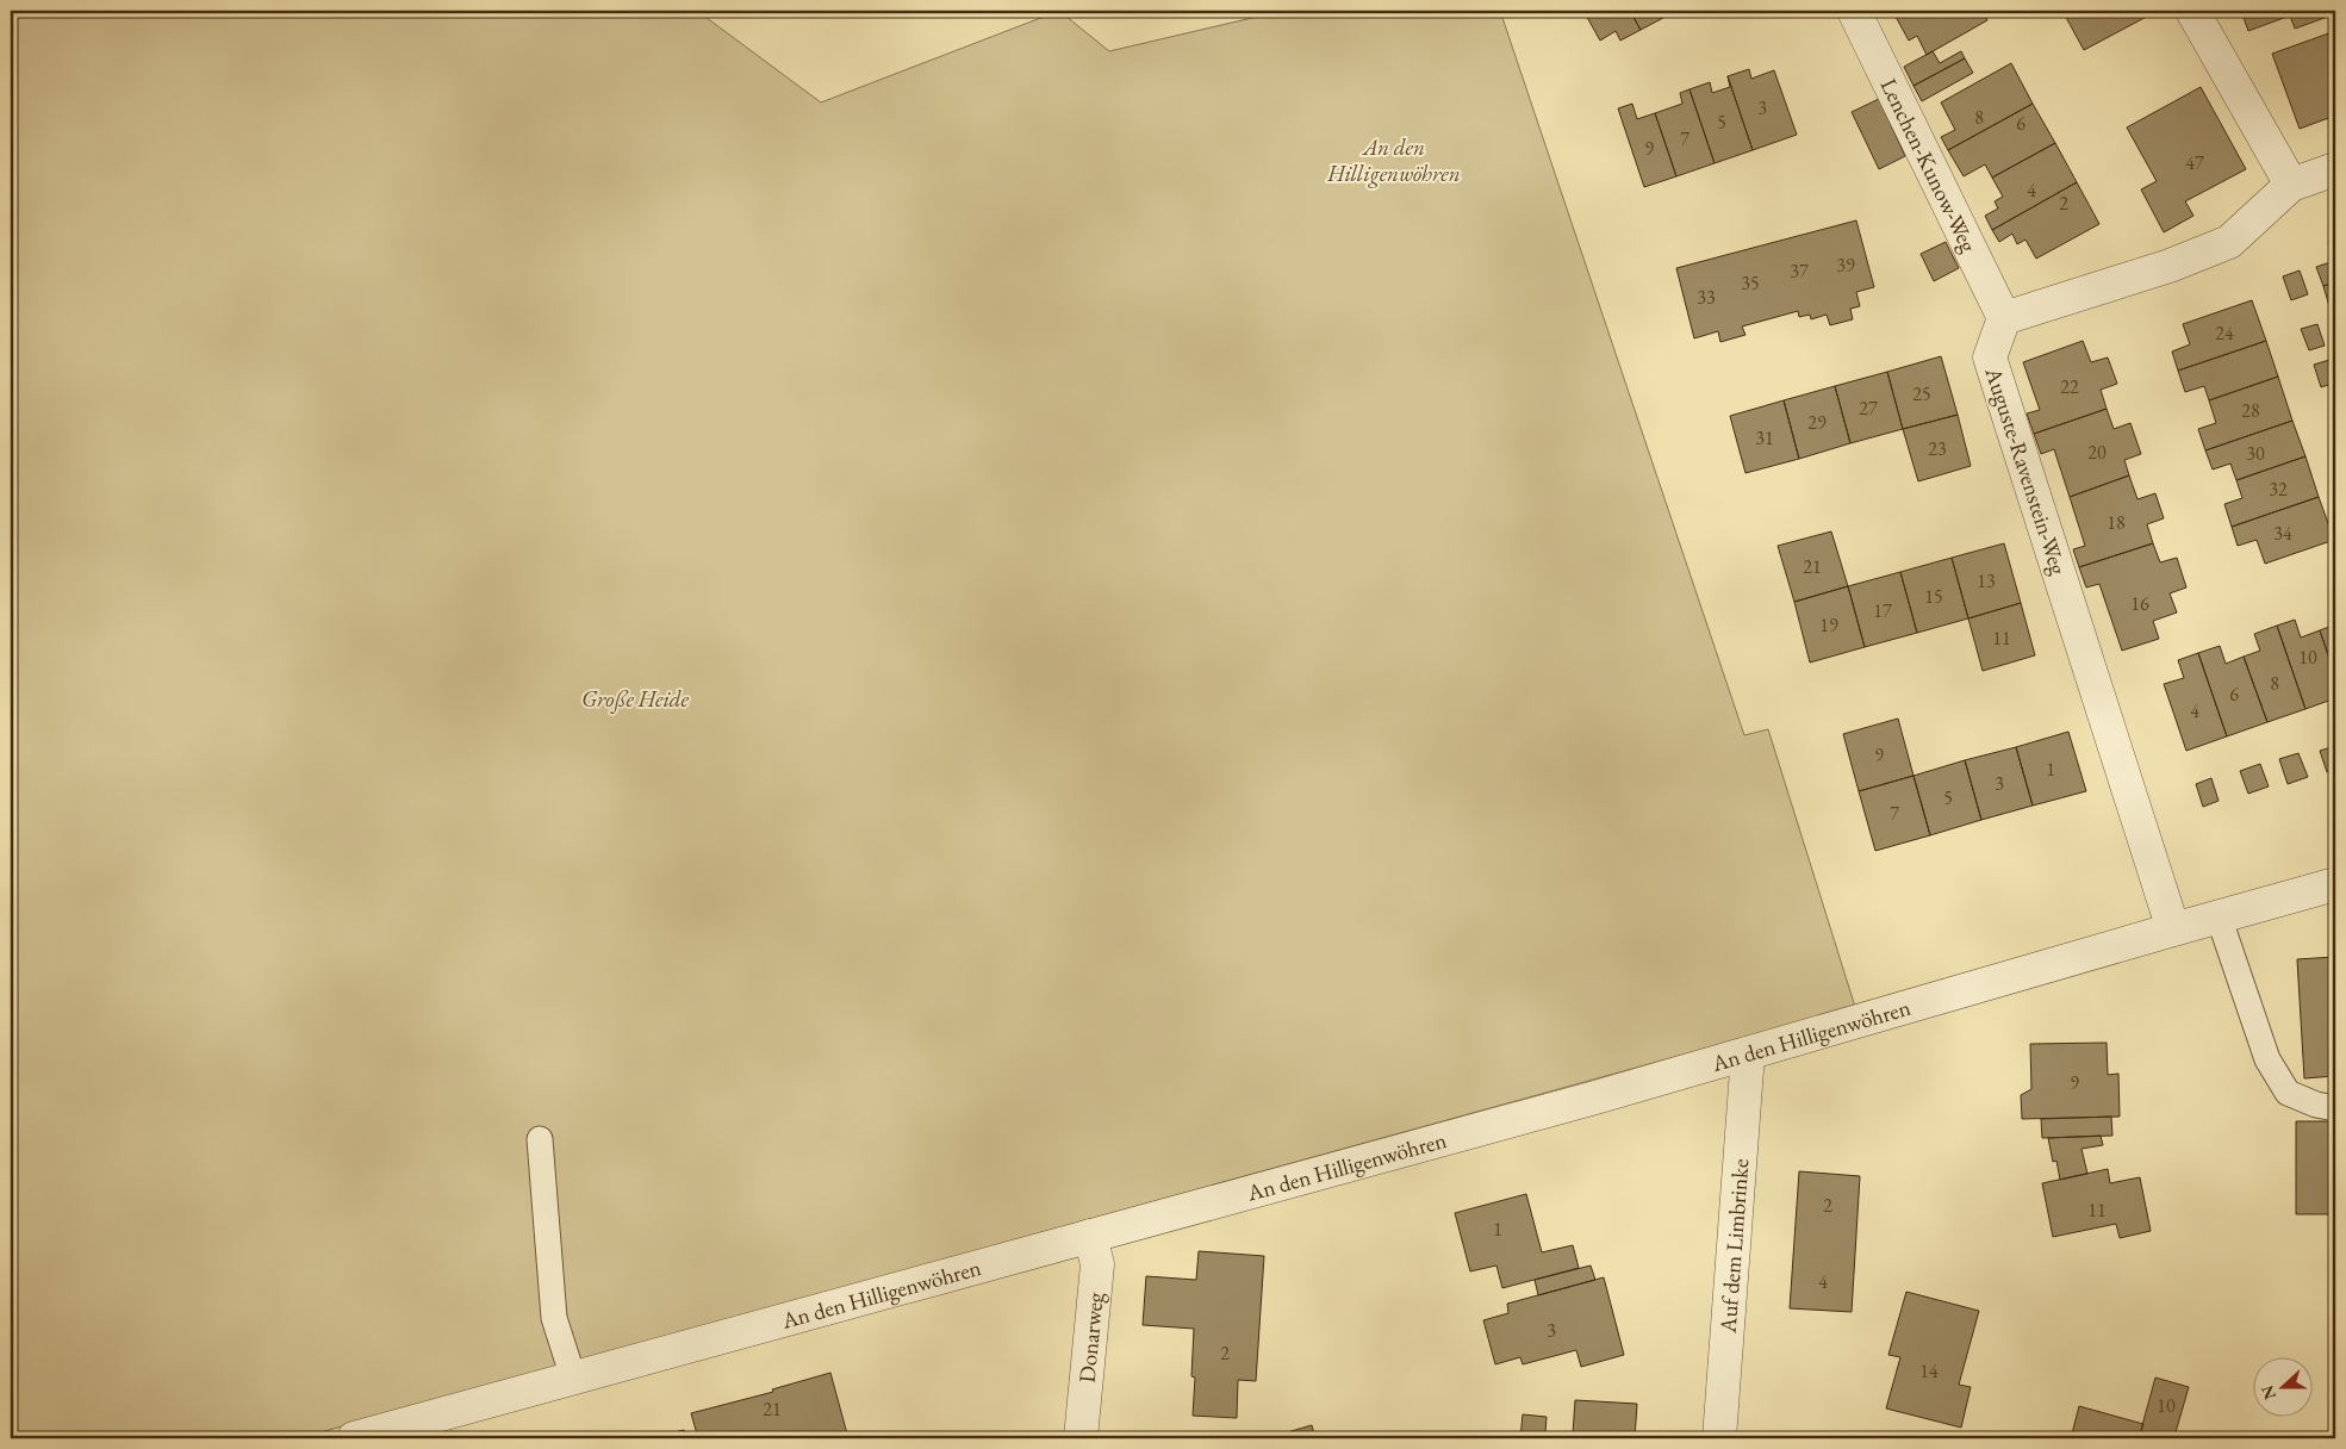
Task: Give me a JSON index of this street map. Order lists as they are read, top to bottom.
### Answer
{
  "streets": {
    "street": [
      "Lenchen-Kunow-Weg",
      "Auguste-Ravenstein-Weg",
      "An den Hilligenwöhren",
      "Auf dem Limbrinke",
      "Donarweg"
    ]
  },
  "crossings": [
    ["Lenchen-Kunow-Weg", "Auguste-Ravenstein-Weg"],
    ["Auguste-Ravenstein-Weg", "An den Hilligenwöhren"],
    ["An den Hilligenwöhren", "Auf dem Limbrinke"],
    ["An den Hilligenwöhren", "Donarweg"]
  ],
  "parks": ["An den Hilligenwöhren", "Große Heide"],
  "house_numbers": [
    "3",
    "8",
    "5",
    "6",
    "7",
    "9",
    "47",
    "4",
    "2",
    "39",
    "37",
    "35",
    "33",
    "24",
    "22",
    "25",
    "27",
    "28",
    "29",
    "31",
    "23",
    "20",
    "30",
    "32",
    "18",
    "34",
    "21",
    "13",
    "15",
    "16",
    "17",
    "19",
    "11",
    "10",
    "8",
    "6",
    "4",
    "9",
    "1",
    "3",
    "5",
    "7",
    "9",
    "2",
    "11",
    "1",
    "4",
    "3",
    "2",
    "14",
    "10",
    "21"
  ],
  "north": "left"
}
